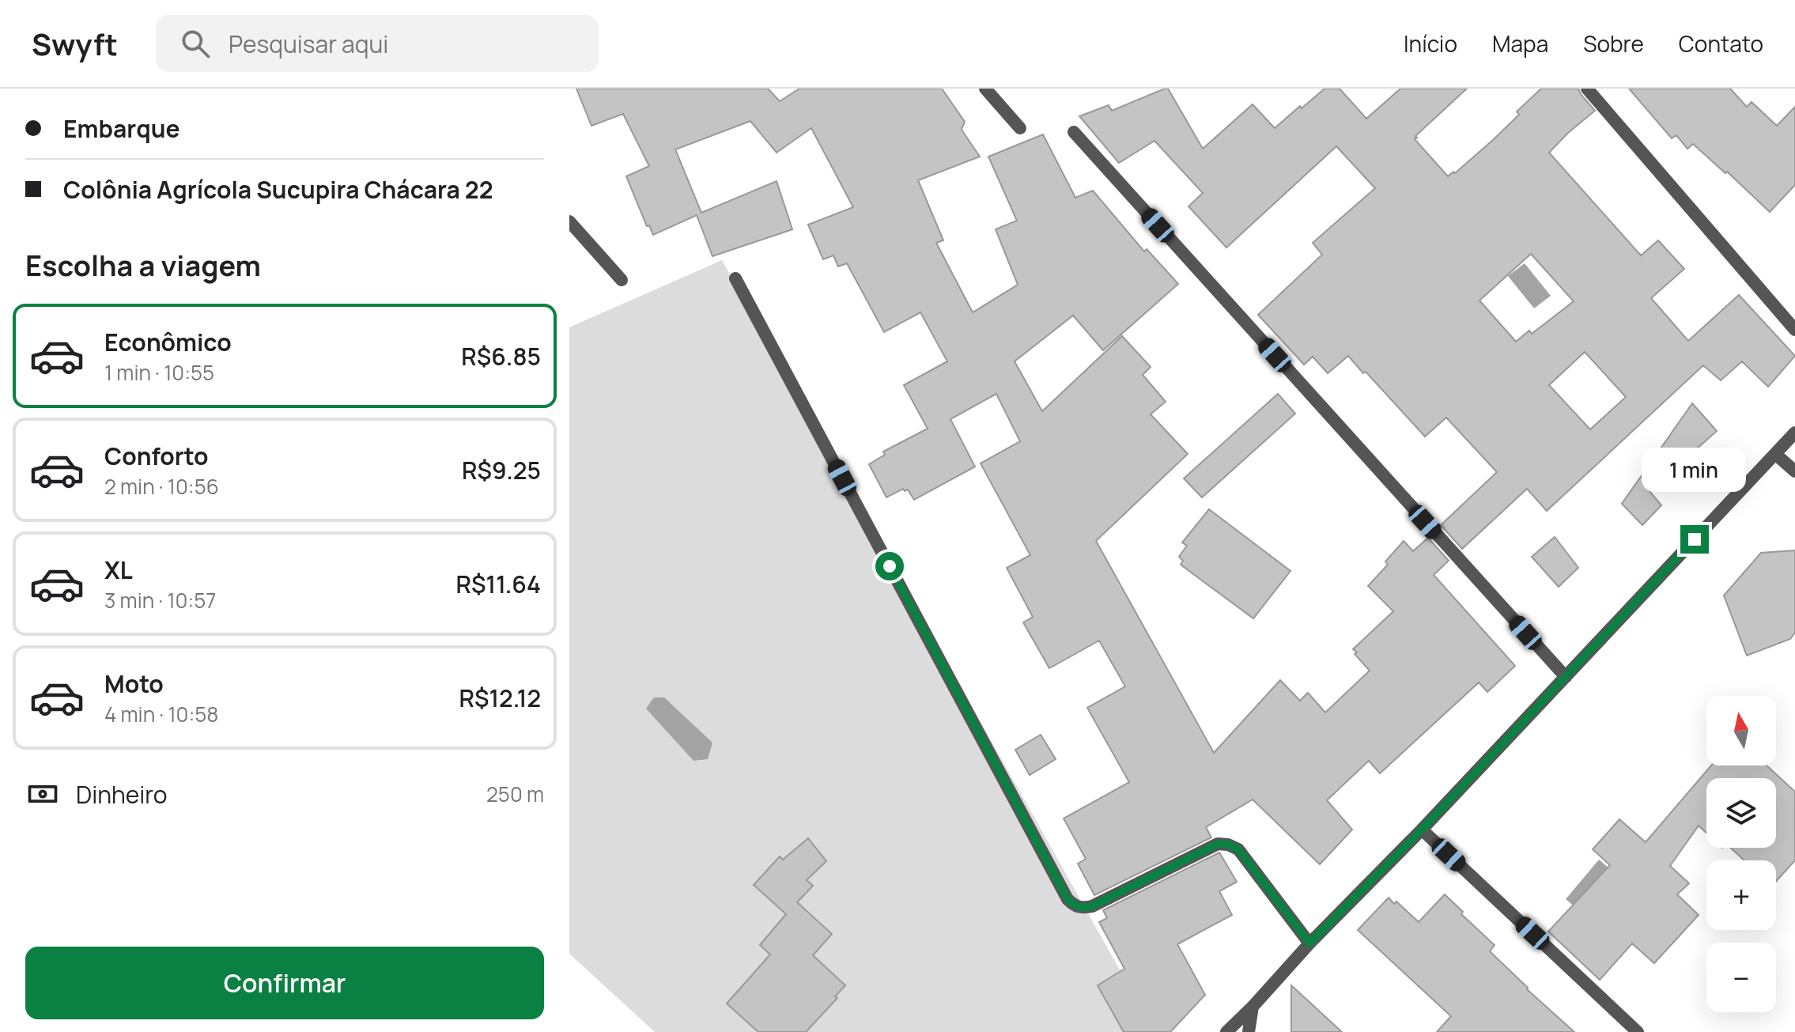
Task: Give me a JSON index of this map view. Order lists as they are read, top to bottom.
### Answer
{
  "north": "top",
  "page": {
    "header": "Swyft",
    "search": "Pesquisar aqui",
    "nav": [
      "Início",
      "Mapa",
      "Sobre",
      "Contato"
    ],
    "banner": ["Embarque", "Colônia Agrícola Sucupira Chácara 22"],
    "heading": "Escolha a viagem",
    "list": [
      {
        "name": "Econômico",
        "note": "1 min · 10:55",
        "value": "R$6.85"
      },
      {
        "name": "Conforto",
        "note": "2 min · 10:56",
        "value": "R$9.25"
      },
      {
        "name": "XL",
        "note": "3 min · 10:57",
        "value": "R$11.64"
      },
      {
        "name": "Moto",
        "note": "4 min · 10:58",
        "value": "R$12.12"
      }
    ],
    "bubble": "1 min",
    "map_buttons": ["+", "−"],
    "pay": ["Dinheiro", "250 m"],
    "buttons": "Confirmar"
  }
}
